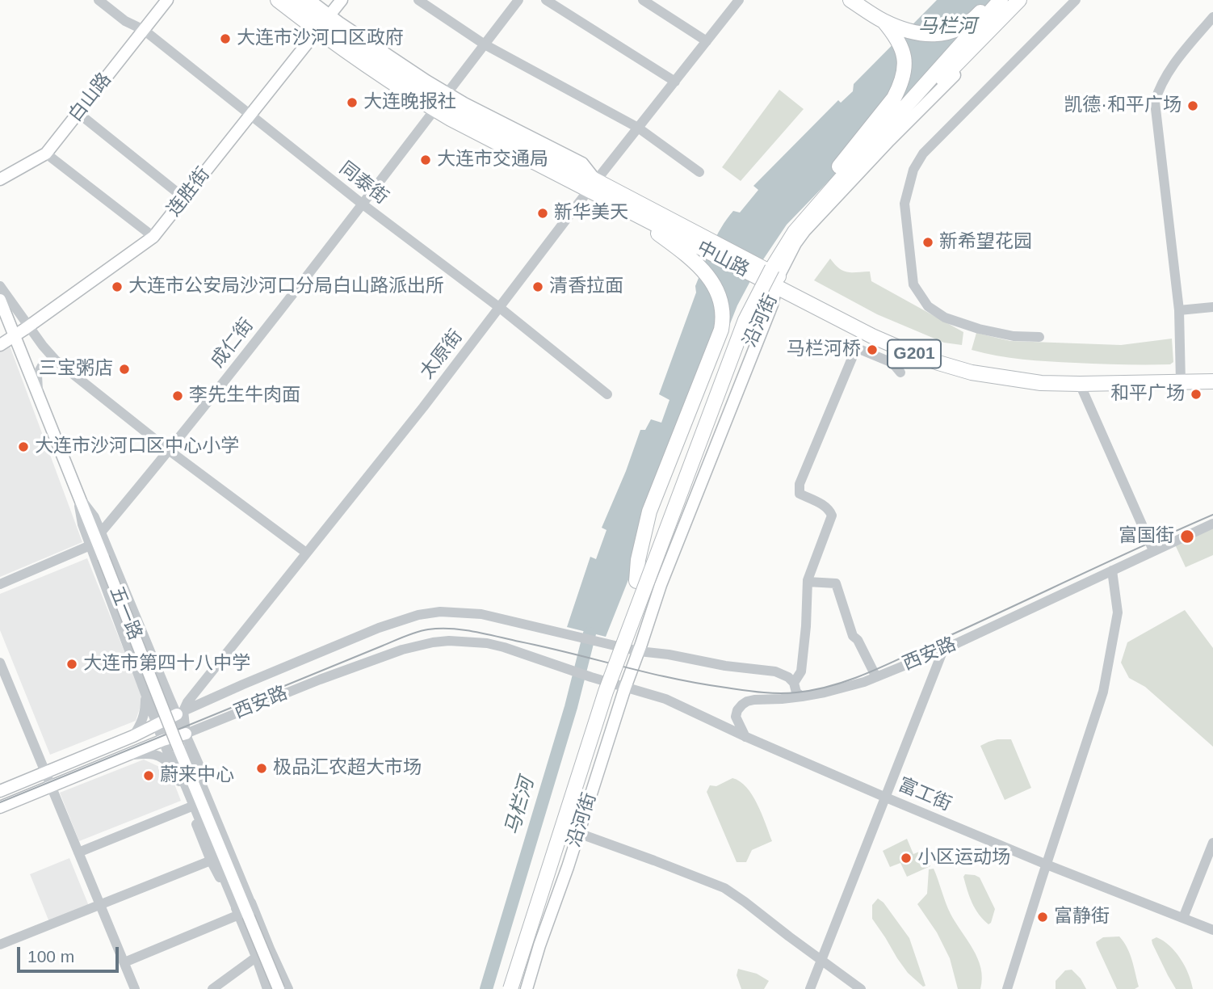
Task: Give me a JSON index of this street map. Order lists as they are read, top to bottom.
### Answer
{
  "streets": {
    "highway": ["中山路", "G201"],
    "main road": [
      "白山路",
      "连胜街",
      "沿河街",
      "五一路",
      "西安路"
    ],
    "street": [
      "同泰街",
      "成仁街",
      "太原街",
      "富工街"
    ]
  },
  "crossings": [
    ["白山路", "同泰街"],
    ["同泰街", "连胜街"],
    ["同泰街", "成仁街"],
    ["同泰街", "太原街"],
    ["连胜街", "中山路"],
    ["连胜街", "五一路"],
    ["中山路", "沿河街"],
    ["中山路", "成仁街"],
    ["中山路", "太原街"],
    ["沿河街", "西安路"],
    ["沿河街", "富工街"],
    ["成仁街", "五一路"],
    ["太原街", "西安路"],
    ["西安路", "富工街"]
  ],
  "water": ["马栏河"],
  "places": [
    "大连市沙河口区政府",
    "大连晚报社",
    "凯德·和平广场",
    "大连市交通局",
    "新华美天",
    "新希望花园",
    "大连市公安局沙河口分局白山路派出所",
    "清香拉面",
    "马栏河桥",
    "三宝粥店",
    "和平广场",
    "李先生牛肉面",
    "大连市沙河口区中心小学",
    "富国街",
    "大连市第四十八中学",
    "极品汇农超大市场",
    "蔚来中心",
    "小区运动场",
    "富静街"
  ],
  "scale_bar": "100 m"
}
